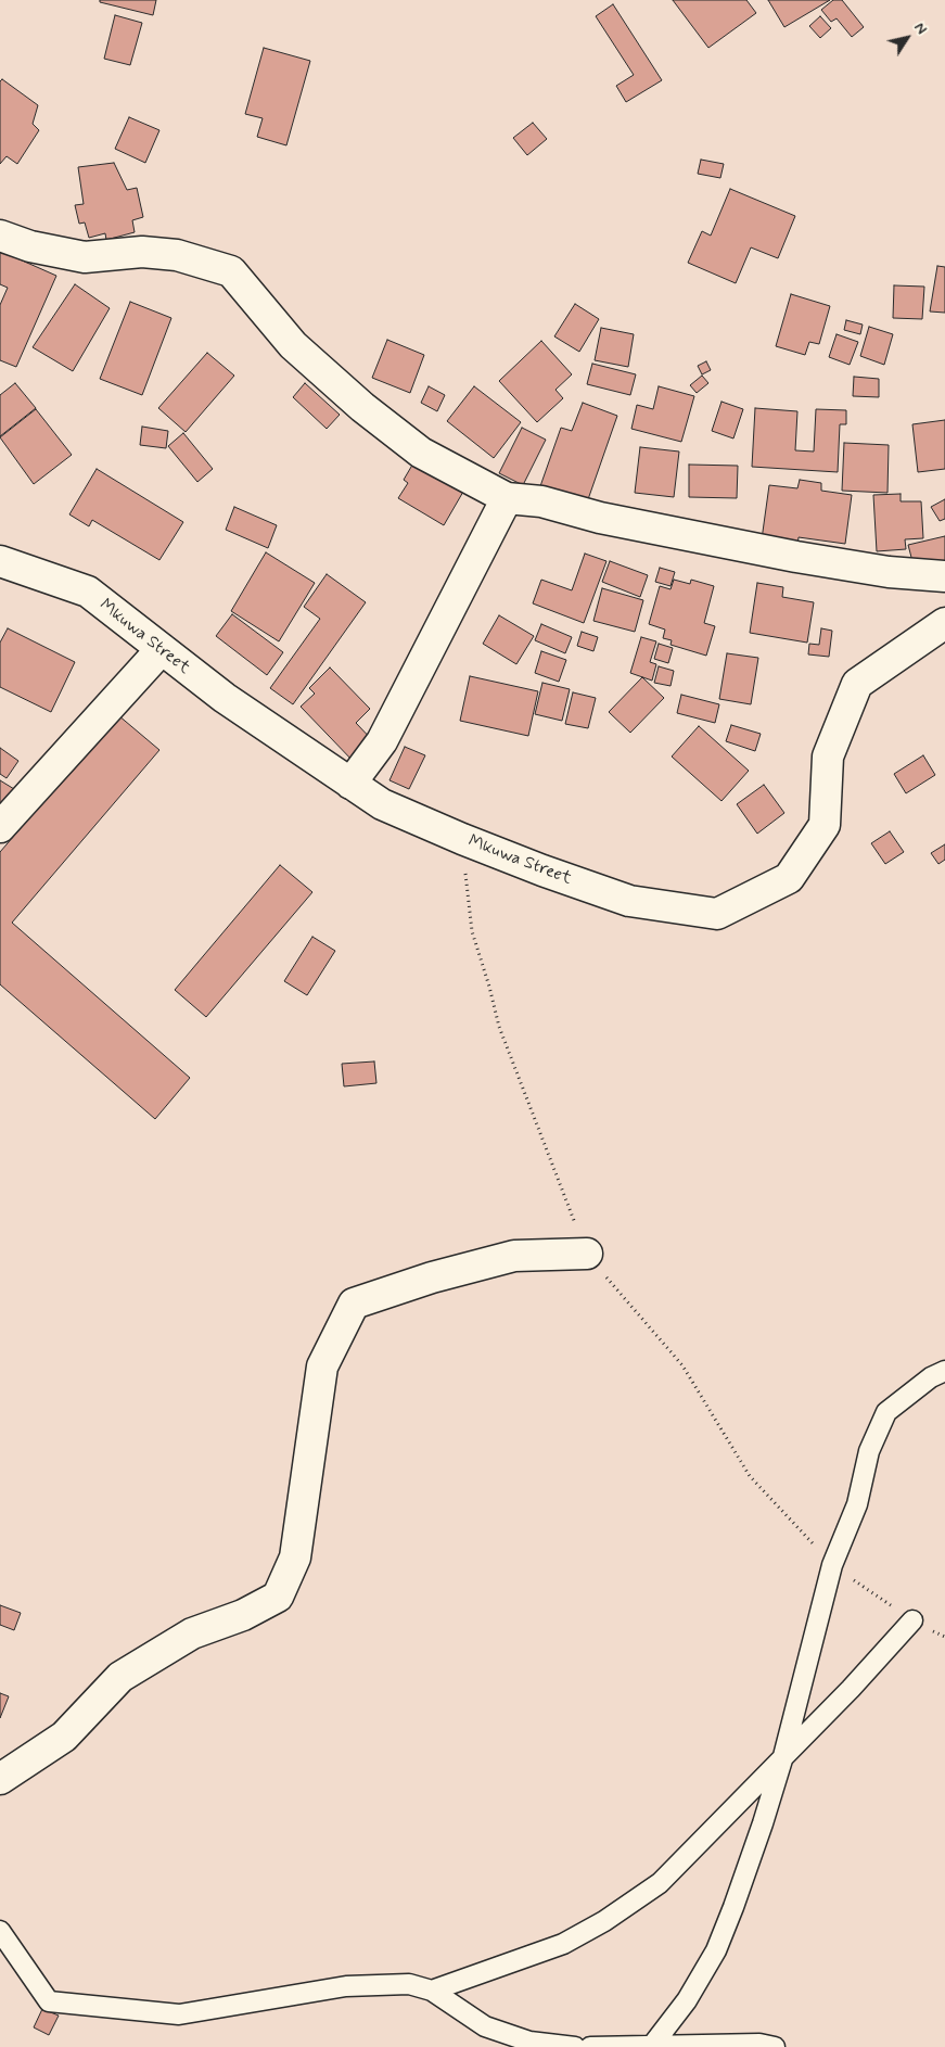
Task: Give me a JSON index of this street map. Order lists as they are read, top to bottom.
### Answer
{
  "streets": {
    "street": ["Mkuwa Street"]
  },
  "north": "top right"
}
